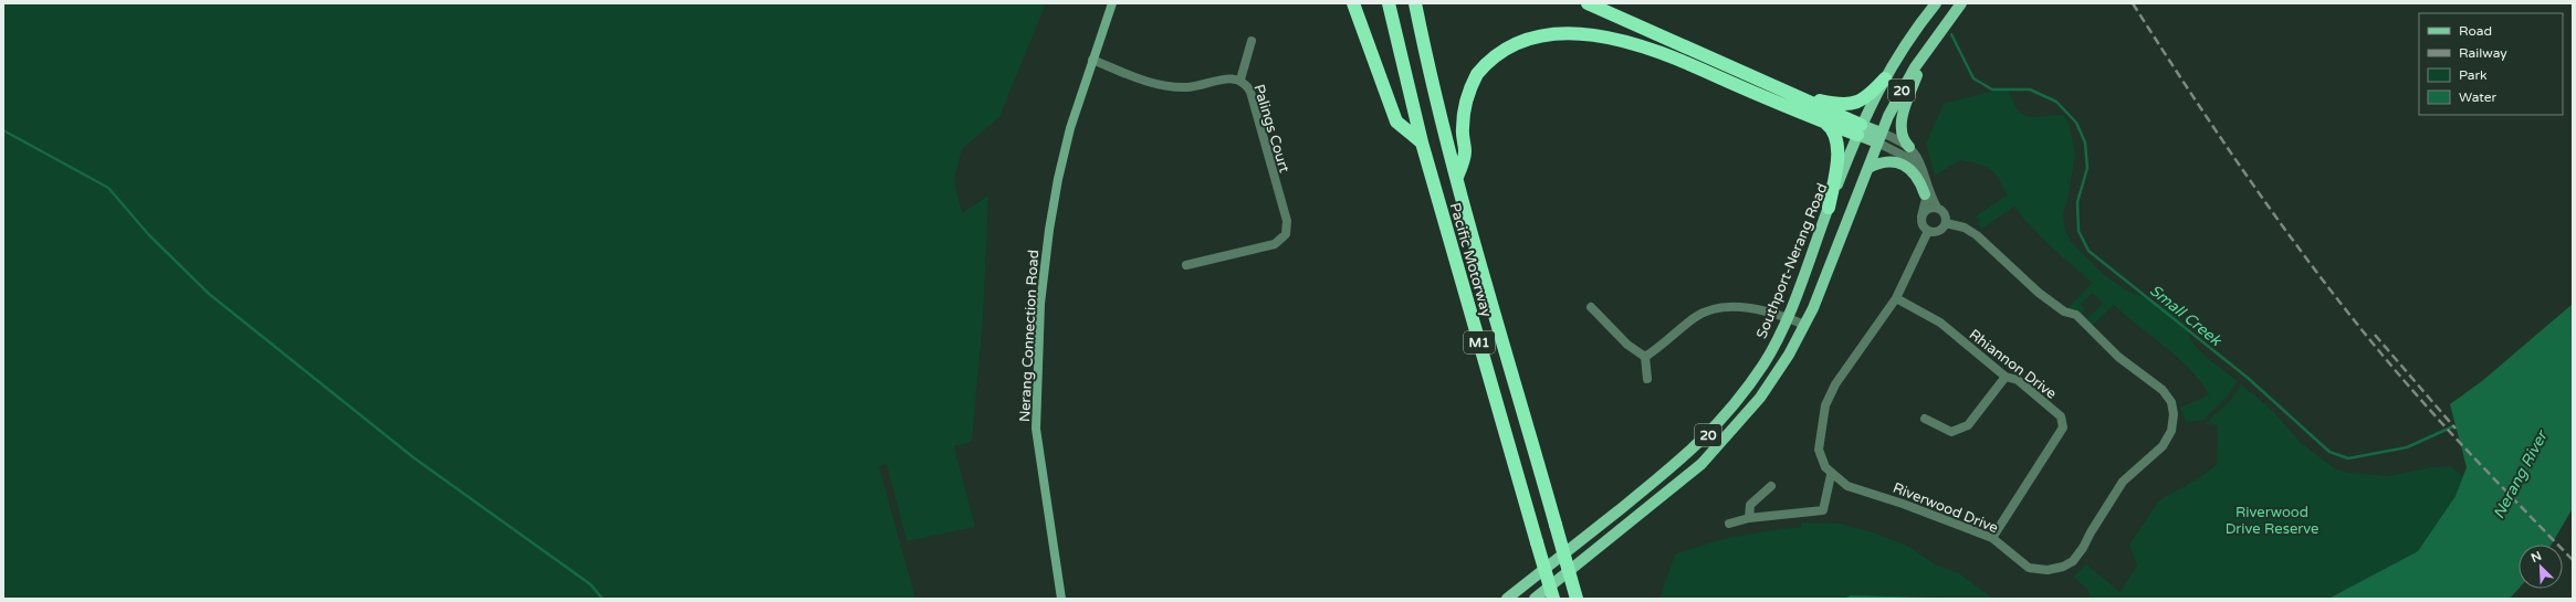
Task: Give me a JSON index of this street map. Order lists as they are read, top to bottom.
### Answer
{
  "streets": {
    "highway": ["Pacific Motorway", "M1"],
    "main road": ["20", "Southport-Nerang Road", "Nerang Connection Road"],
    "street": ["Palings Court", "Rhiannon Drive", "Riverwood Drive"]
  },
  "crossings": [
    ["Palings Court", "Nerang Connection Road"],
    ["Rhiannon Drive", "Riverwood Drive"]
  ],
  "water": ["Small Creek", "Nerang River"],
  "parks": ["Riverwood Drive Reserve"],
  "legend": [
    "Road",
    "Railway",
    "Park",
    "Water"
  ],
  "north": "top left"
}
